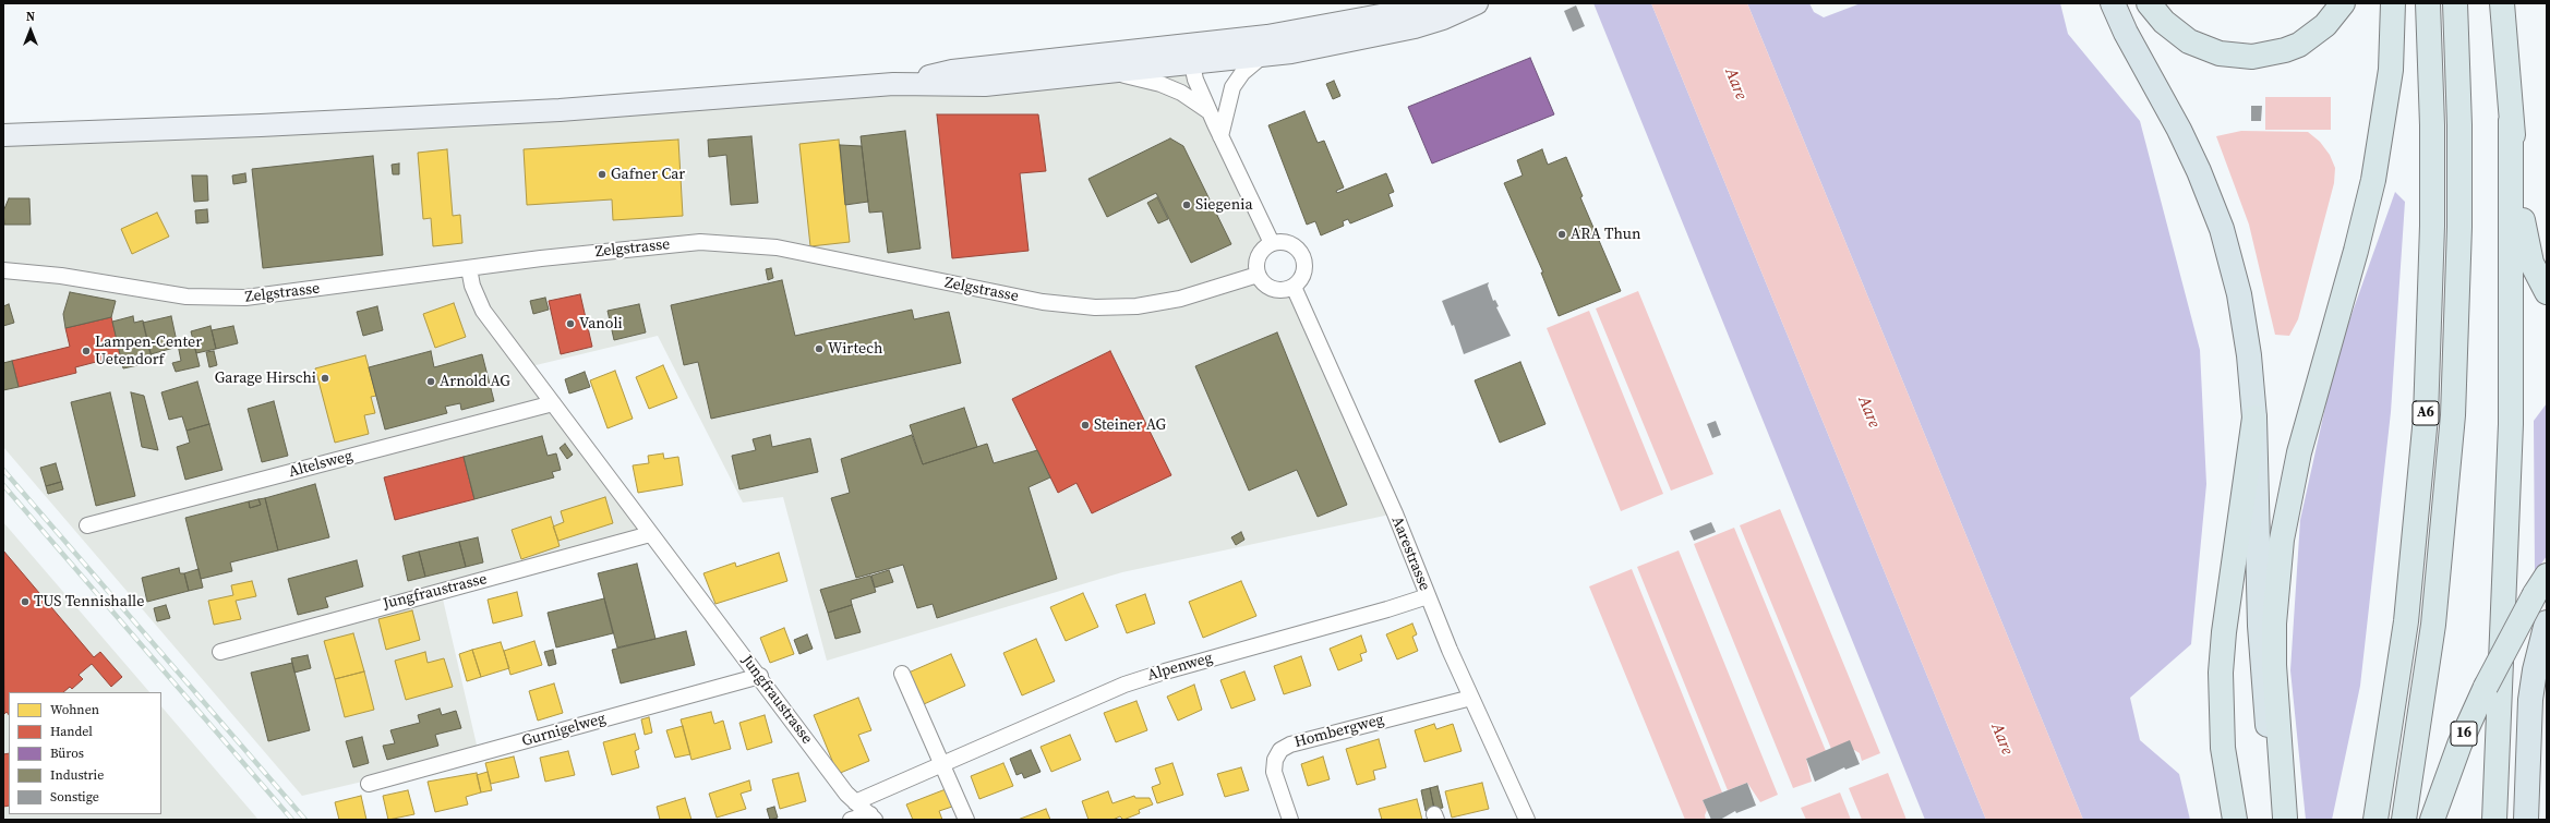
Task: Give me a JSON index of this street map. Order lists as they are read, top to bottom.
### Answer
{
  "streets": {
    "highway": ["A6", "16"],
    "street": [
      "Zelgstrasse",
      "Altelsweg",
      "Aarestrasse",
      "Jungfraustrasse",
      "Alpenweg",
      "Gurnigelweg",
      "Hombergweg"
    ]
  },
  "crossings": [
    ["Zelgstrasse", "Aarestrasse"],
    ["Zelgstrasse", "Jungfraustrasse"],
    ["Altelsweg", "Jungfraustrasse"],
    ["Aarestrasse", "Alpenweg"],
    ["Aarestrasse", "Hombergweg"],
    ["Jungfraustrasse", "Alpenweg"],
    ["Jungfraustrasse", "Gurnigelweg"]
  ],
  "water": ["Aare"],
  "places": [
    "Gafner Car",
    "Siegenia",
    "ARA Thun",
    "Vanoli",
    "Wirtech",
    "Lampen-Center Uetendorf",
    "Garage Hirschi",
    "Arnold AG",
    "Steiner AG",
    "TUS Tennishalle"
  ],
  "legend": [
    "Wohnen",
    "Handel",
    "Büros",
    "Industrie",
    "Sonstige"
  ],
  "north": "top"
}
